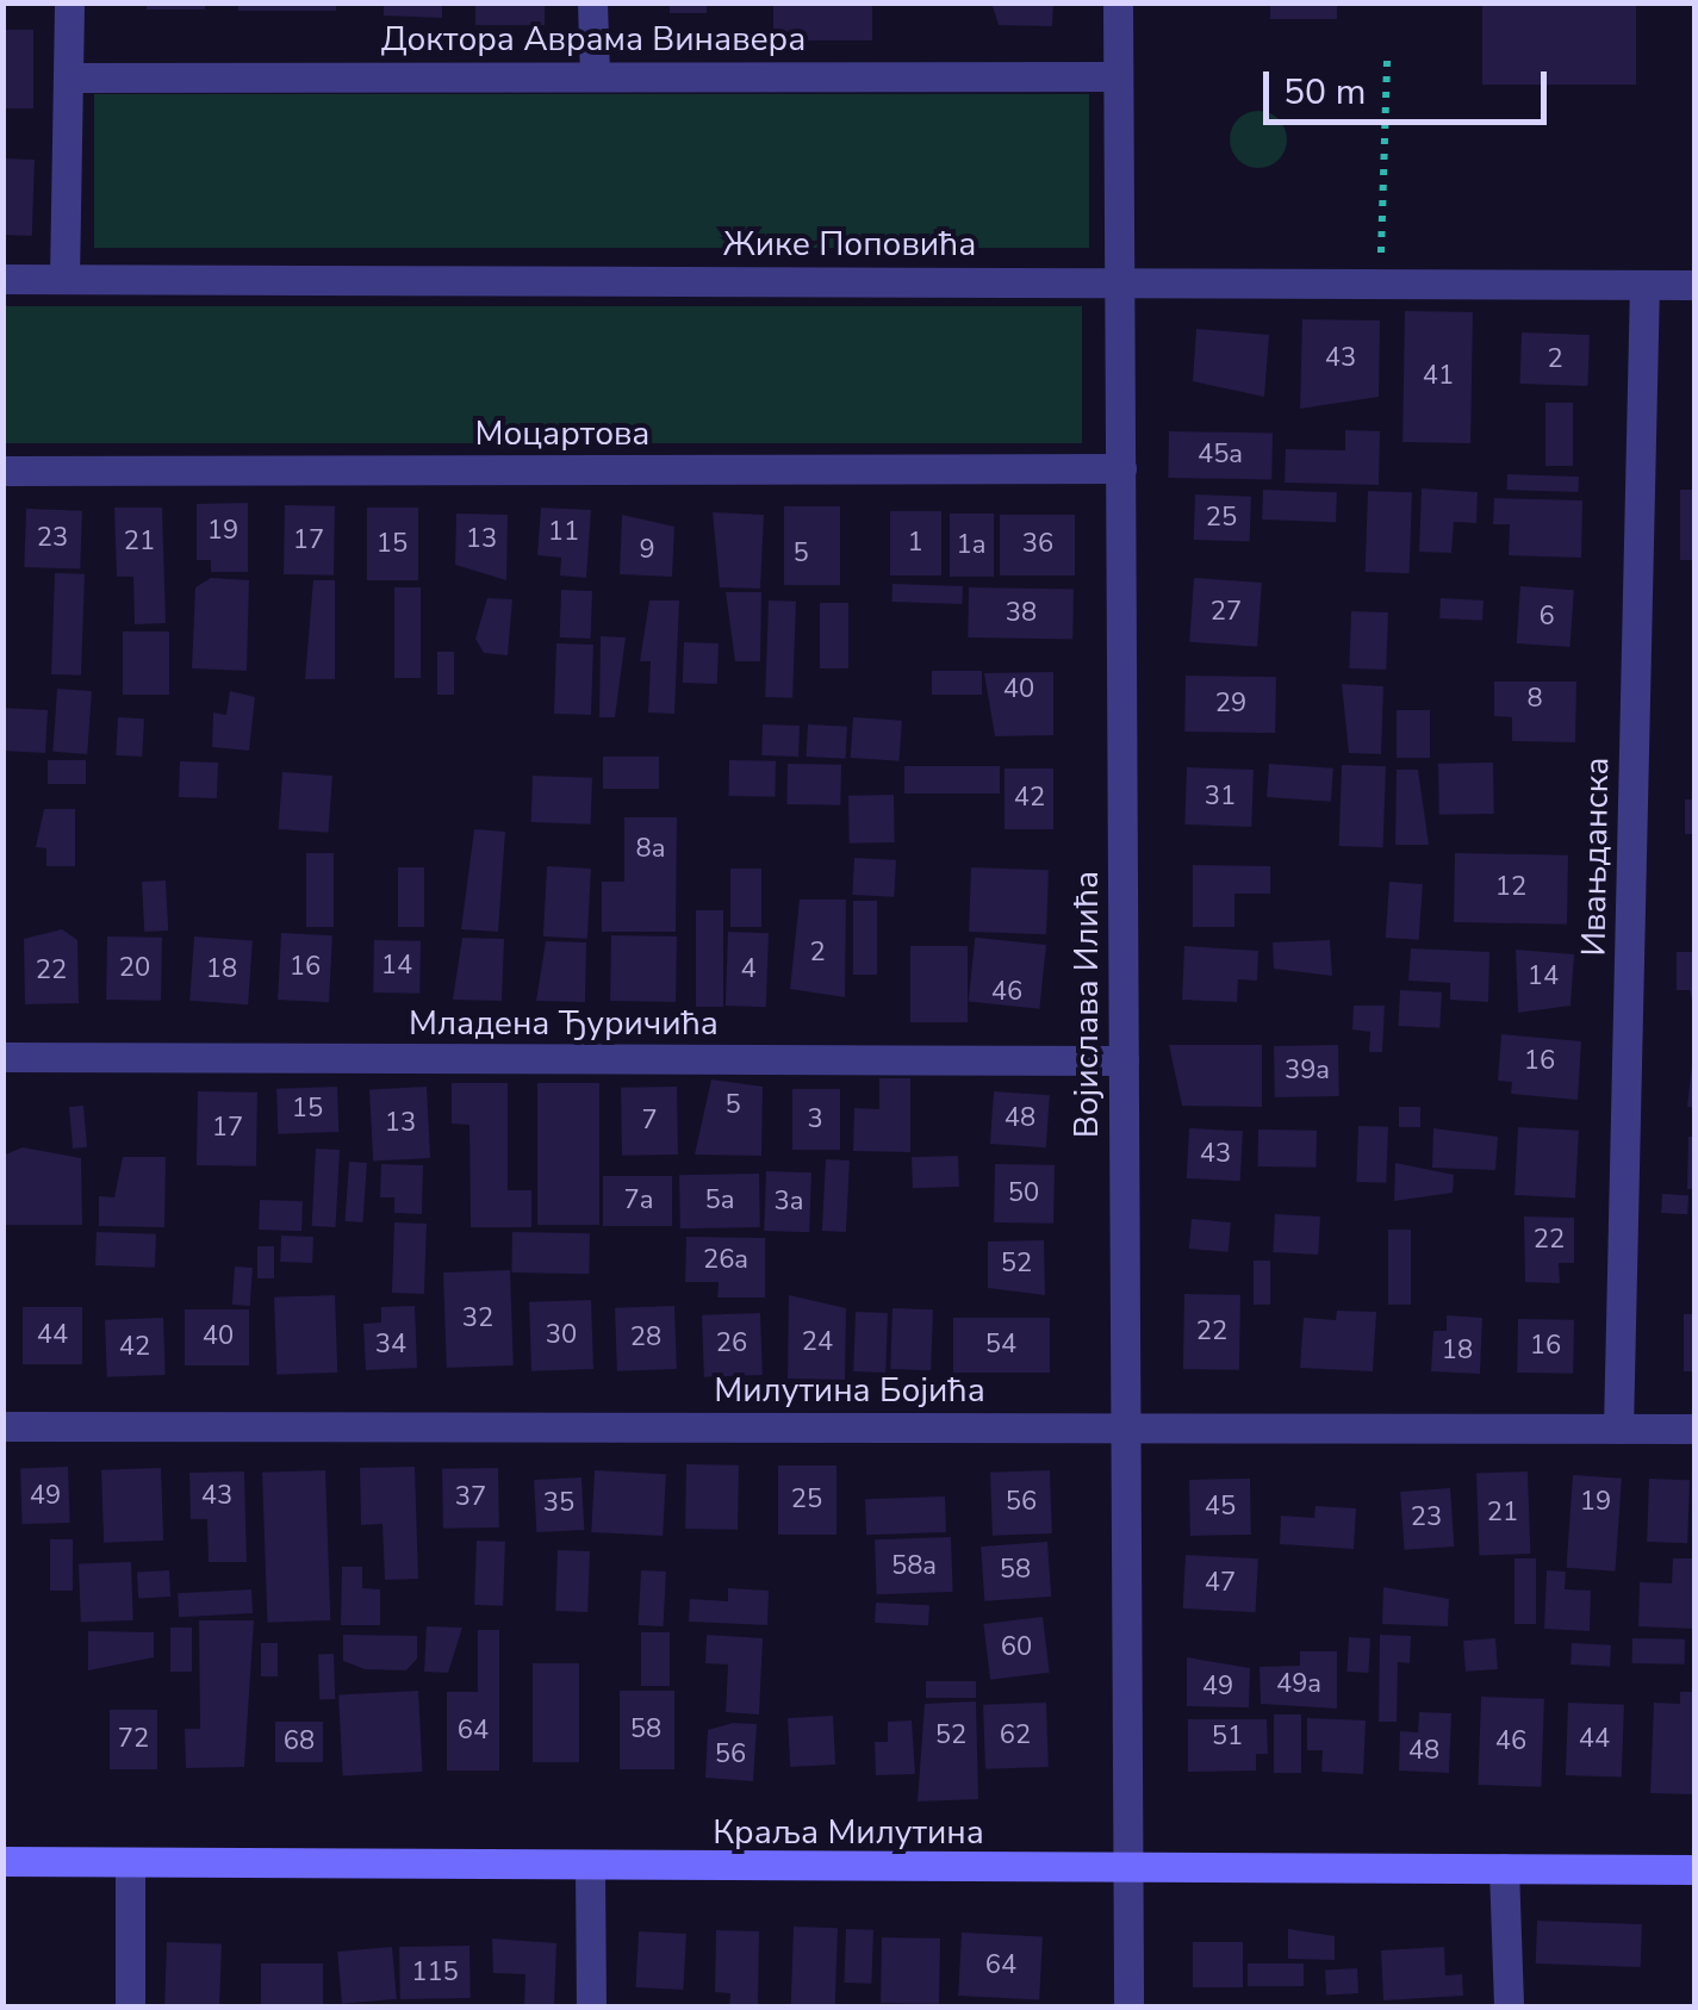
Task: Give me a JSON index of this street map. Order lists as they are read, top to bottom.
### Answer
{
  "streets": {
    "main road": ["Краља Милутина"],
    "street": [
      "Доктора Аврама Винавера",
      "Жике Поповића",
      "Моцартова",
      "Ивањданска",
      "Војислава Илића",
      "Младена Ђуричића",
      "Милутина Бојића"
    ]
  },
  "crossings": [
    ["Доктора Аврама Винавера", "Војислава Илића"],
    ["Жике Поповића", "Ивањданска"],
    ["Жике Поповића", "Војислава Илића"],
    ["Моцартова", "Војислава Илића"],
    ["Ивањданска", "Милутина Бојића"],
    ["Војислава Илића", "Младена Ђуричића"],
    ["Војислава Илића", "Милутина Бојића"],
    ["Војислава Илића", "Краља Милутина"]
  ],
  "house_numbers": [
    "43",
    "2",
    "41",
    "45a",
    "25",
    "19",
    "11",
    "23",
    "13",
    "17",
    "21",
    "1",
    "15",
    "36",
    "1a",
    "9",
    "5",
    "27",
    "38",
    "6",
    "40",
    "8",
    "29",
    "31",
    "42",
    "8a",
    "12",
    "2",
    "14",
    "16",
    "20",
    "18",
    "4",
    "22",
    "14",
    "46",
    "16",
    "39a",
    "5",
    "15",
    "48",
    "3",
    "7",
    "13",
    "17",
    "43",
    "50",
    "7a",
    "5a",
    "3a",
    "22",
    "26a",
    "52",
    "32",
    "22",
    "44",
    "30",
    "40",
    "28",
    "24",
    "26",
    "34",
    "54",
    "16",
    "42",
    "18",
    "49",
    "43",
    "37",
    "25",
    "56",
    "19",
    "35",
    "45",
    "21",
    "23",
    "58a",
    "58",
    "47",
    "60",
    "49a",
    "49",
    "58",
    "64",
    "52",
    "62",
    "51",
    "72",
    "44",
    "68",
    "46",
    "48",
    "56",
    "64",
    "115"
  ],
  "scale_bar": "50 m"
}
